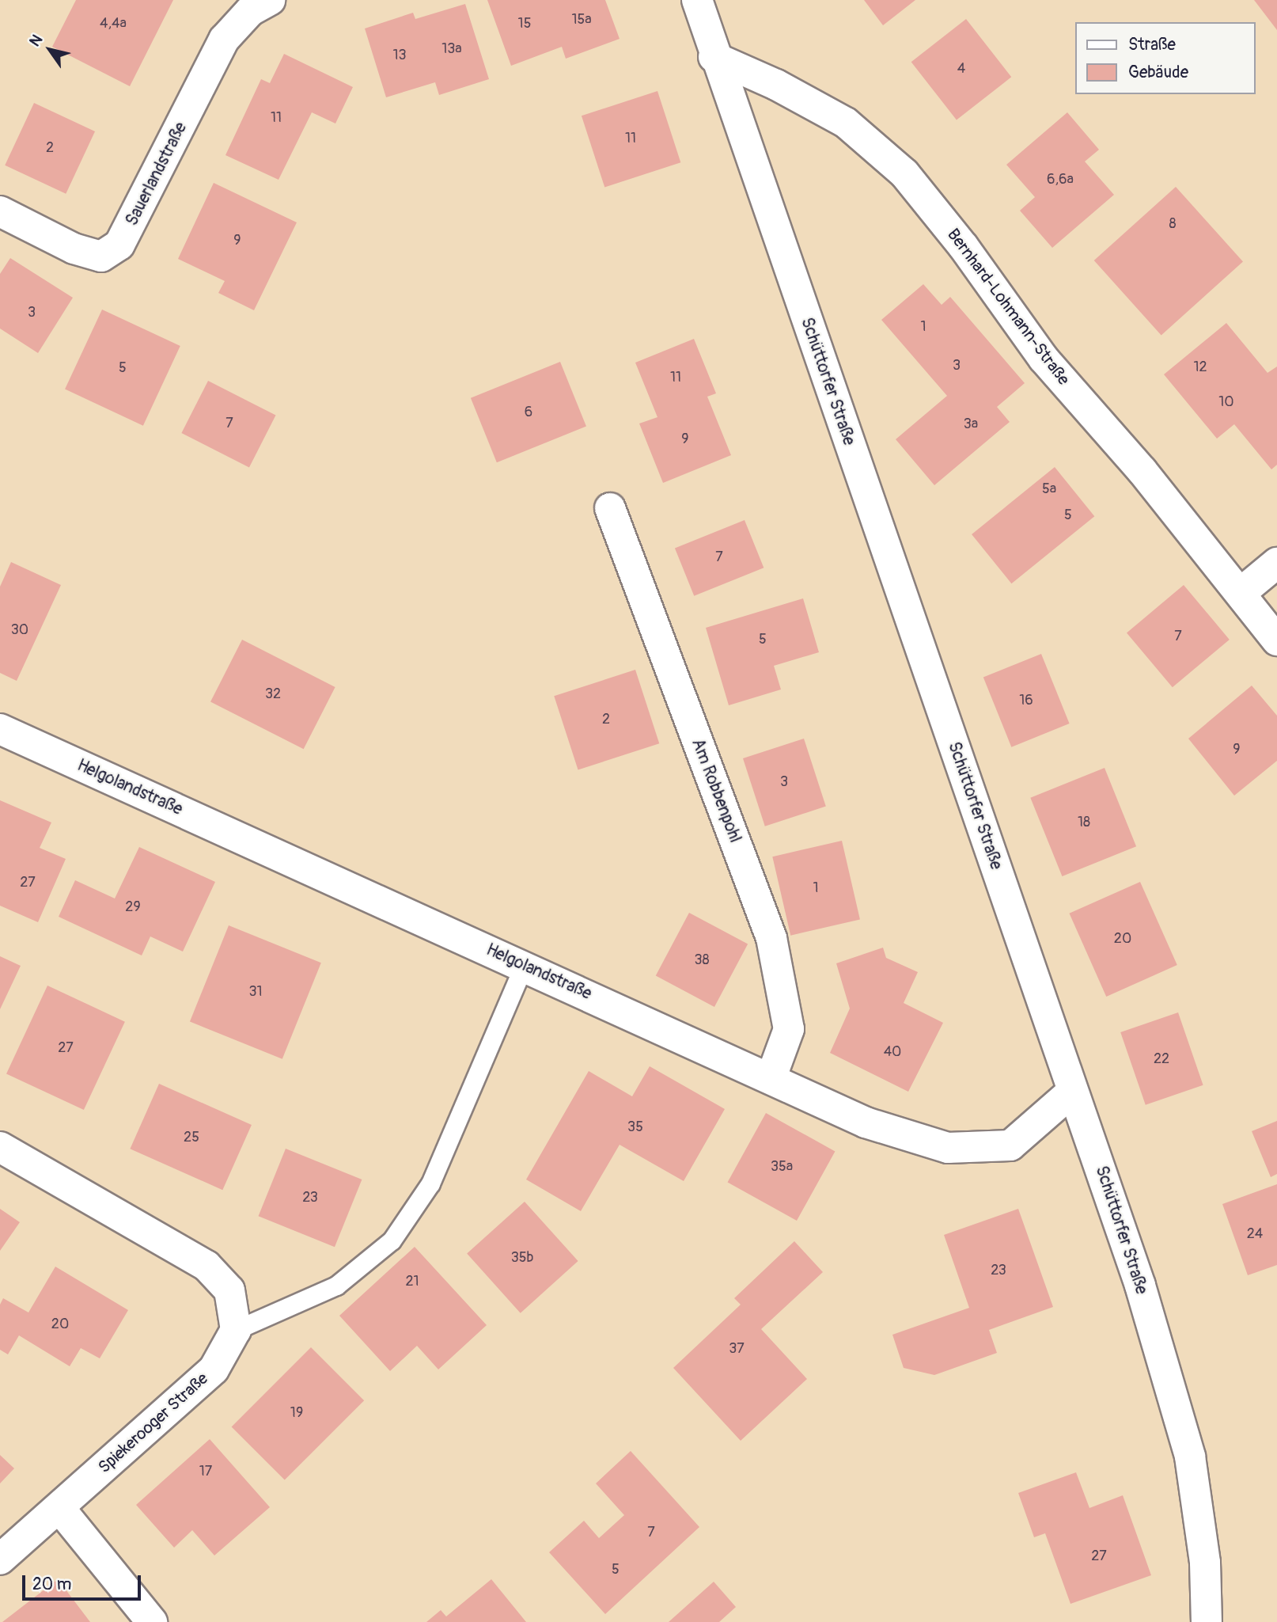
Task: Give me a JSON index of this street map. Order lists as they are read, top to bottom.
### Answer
{
  "streets": {
    "street": [
      "Sauerlandstraße",
      "Bernhard-Lohmann-Straße",
      "Schüttorfer Straße",
      "Helgolandstraße",
      "Am Robbenpohl",
      "Spiekerooger Straße"
    ]
  },
  "crossings": [
    ["Bernhard-Lohmann-Straße", "Schüttorfer Straße"],
    ["Schüttorfer Straße", "Helgolandstraße"],
    ["Helgolandstraße", "Am Robbenpohl"]
  ],
  "house_numbers": [
    "15a",
    "4,4a",
    "15",
    "13a",
    "13",
    "4",
    "11",
    "11",
    "2",
    "6,6a",
    "8",
    "9",
    "3",
    "1",
    "3",
    "12",
    "5",
    "11",
    "10",
    "6",
    "7",
    "3a",
    "9",
    "5a",
    "5",
    "7",
    "30",
    "7",
    "5",
    "32",
    "16",
    "2",
    "9",
    "3",
    "18",
    "27",
    "1",
    "29",
    "20",
    "38",
    "31",
    "27",
    "40",
    "22",
    "35",
    "25",
    "35a",
    "23",
    "24",
    "35b",
    "23",
    "21",
    "20",
    "37",
    "19",
    "17",
    "7",
    "27",
    "5"
  ],
  "legend": ["Straße", "Gebäude"],
  "scale_bar": "20 m",
  "north": "top left"
}
